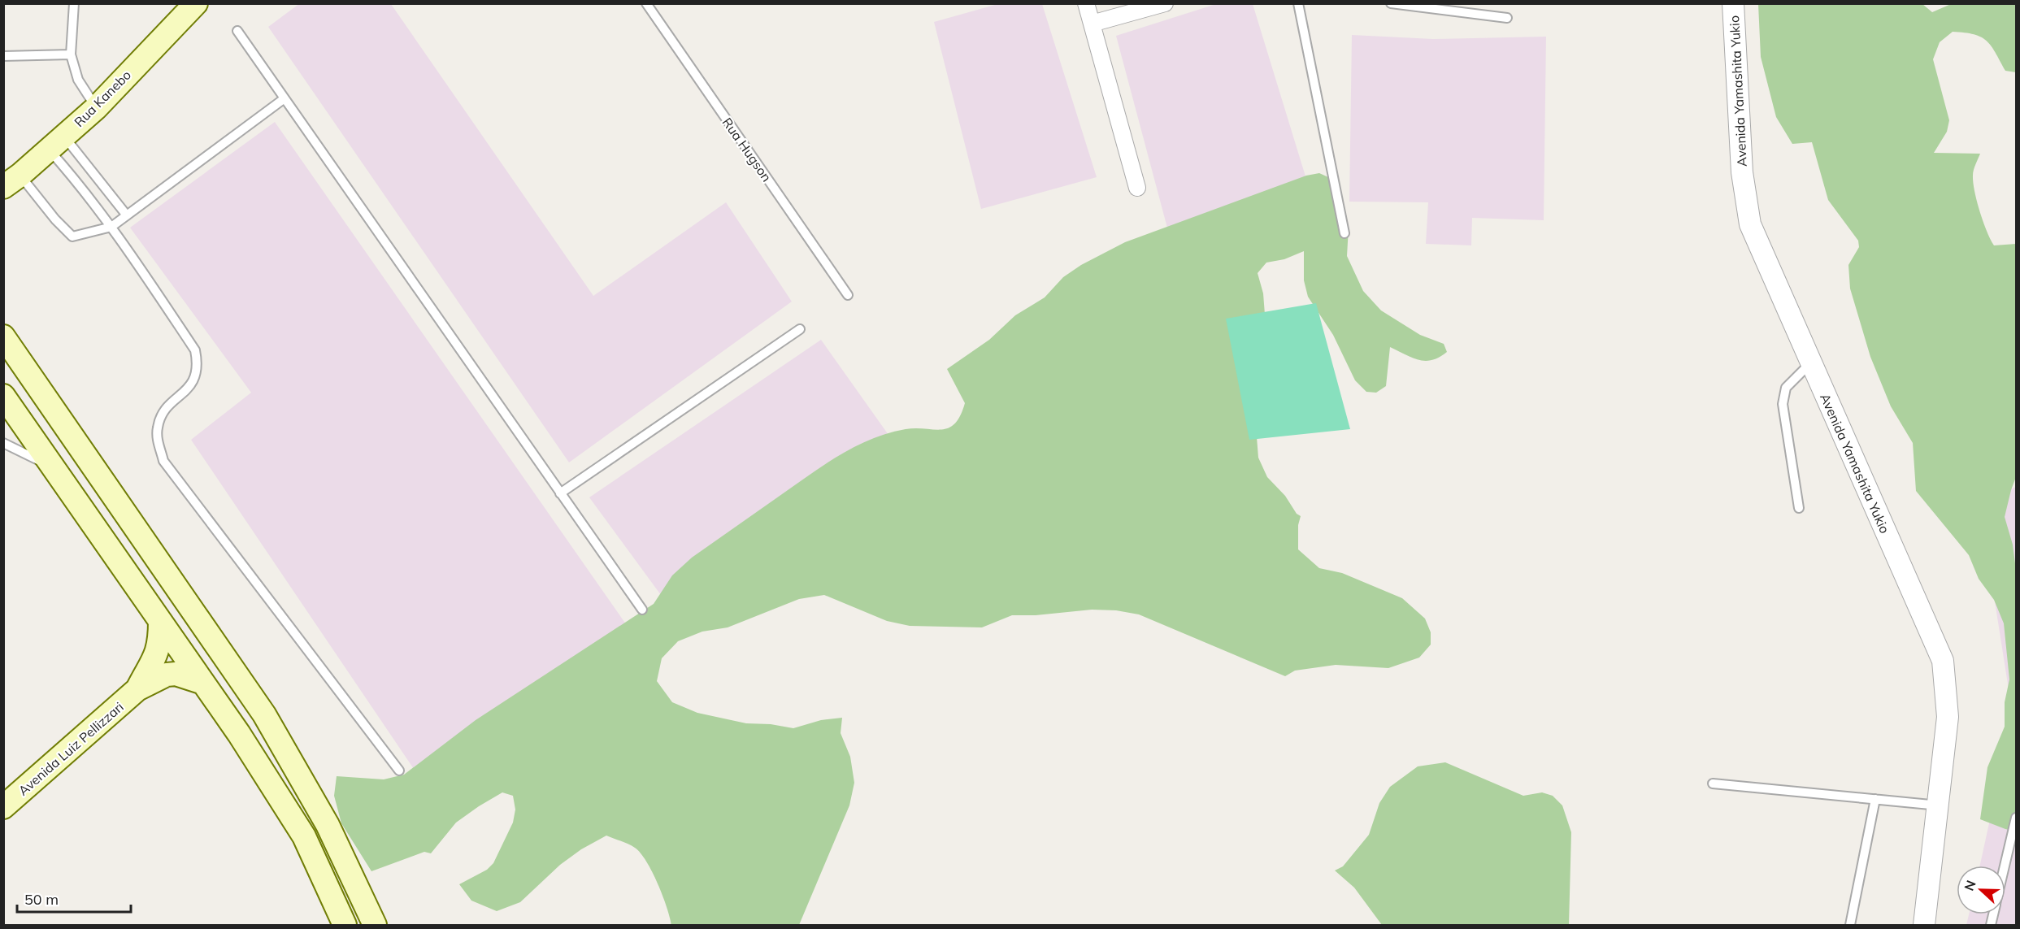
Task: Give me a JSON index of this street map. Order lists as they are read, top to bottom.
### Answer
{
  "streets": {
    "main road": ["Rua Kanebo", "Avenida Luiz Pellizzari"],
    "street": ["Avenida Yamashita Yukio"],
    "lane": ["Rua Hugson"]
  },
  "scale_bar": "50 m",
  "north": "left"
}
